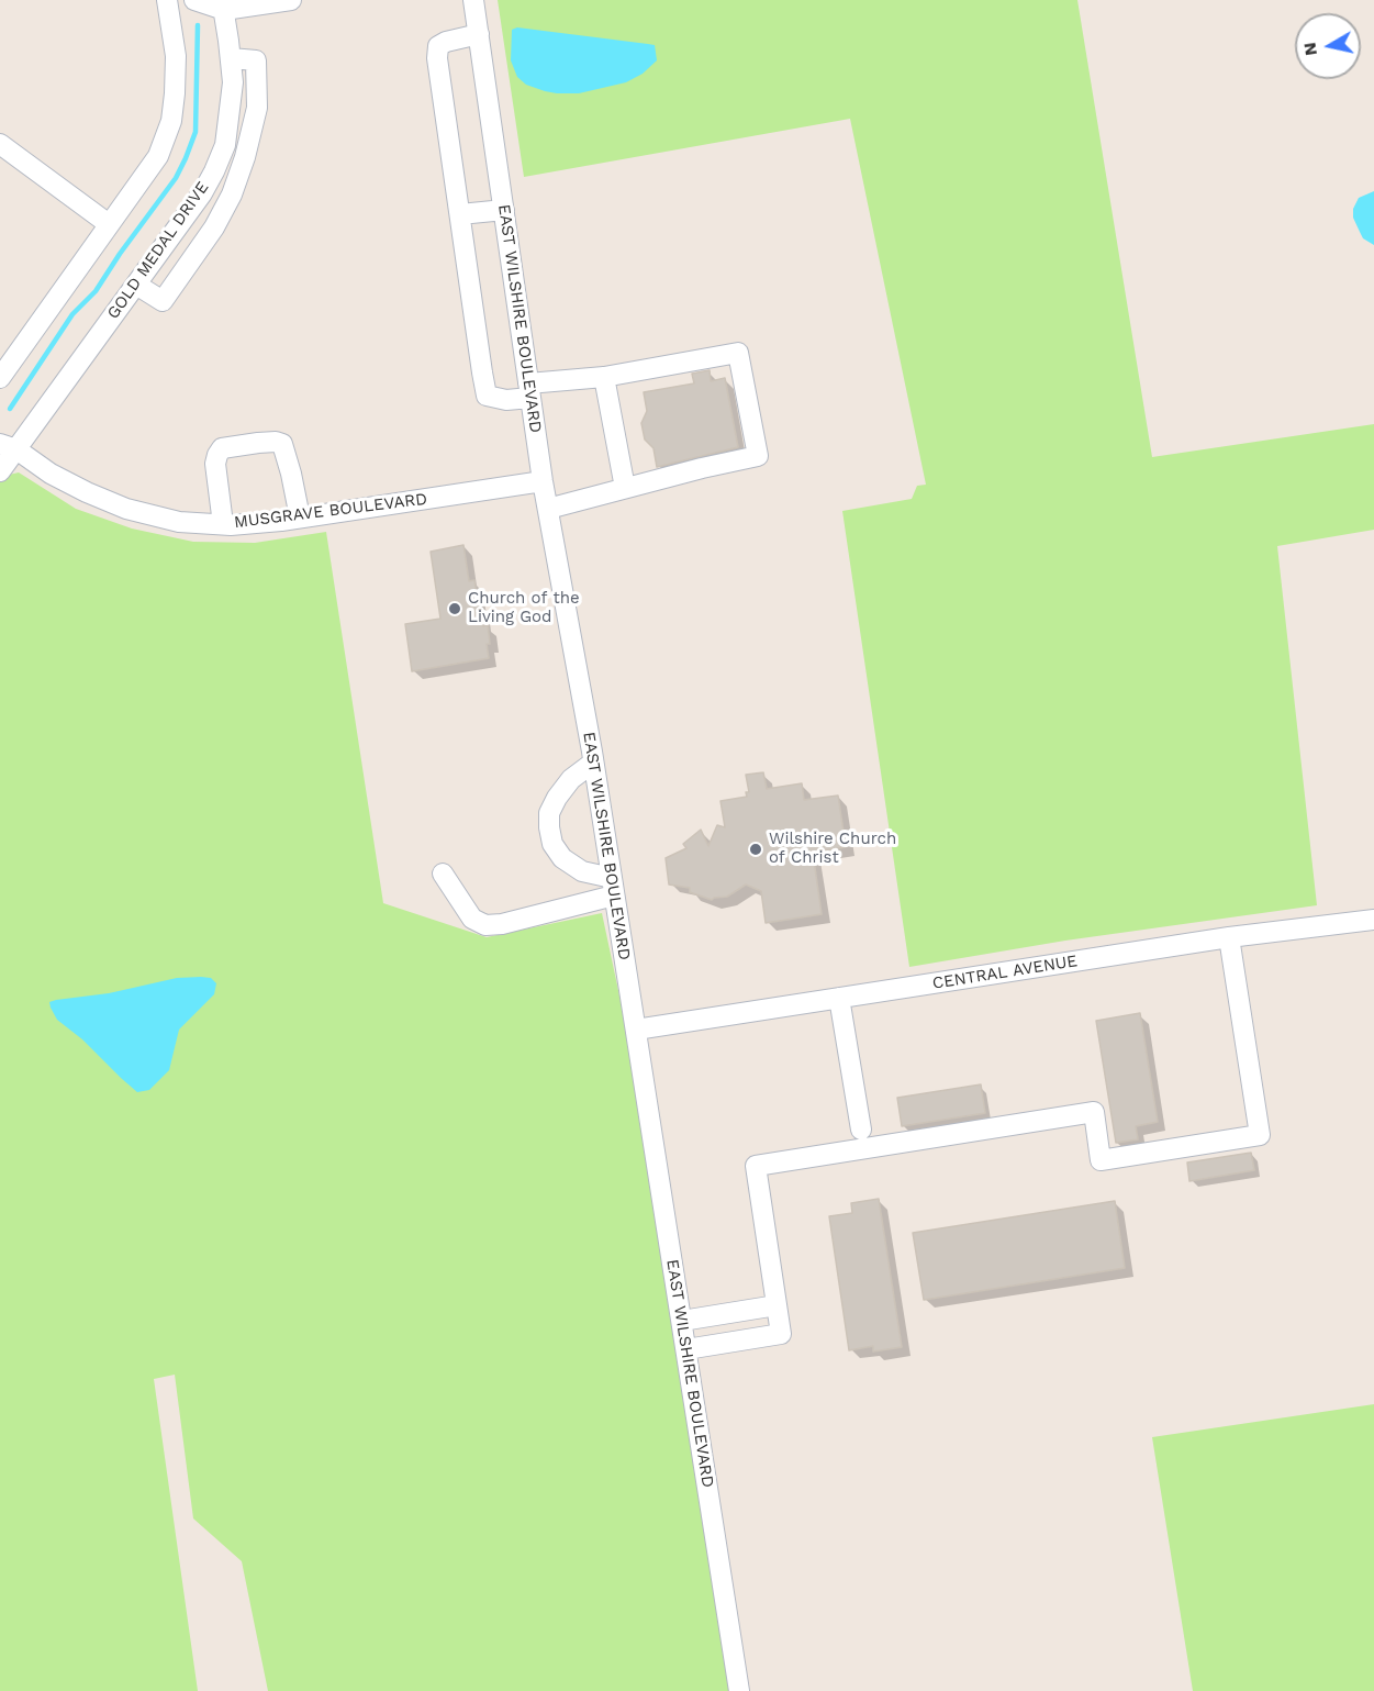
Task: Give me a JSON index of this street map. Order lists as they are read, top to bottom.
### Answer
{
  "streets": {
    "street": [
      "GOLD MEDAL DRIVE",
      "EAST WILSHIRE BOULEVARD",
      "MUSGRAVE BOULEVARD",
      "CENTRAL AVENUE"
    ]
  },
  "crossings": [
    ["GOLD MEDAL DRIVE", "MUSGRAVE BOULEVARD"],
    ["EAST WILSHIRE BOULEVARD", "MUSGRAVE BOULEVARD"],
    ["EAST WILSHIRE BOULEVARD", "CENTRAL AVENUE"]
  ],
  "places": ["Church of the Living God", "Wilshire Church of Christ"],
  "north": "left"
}
